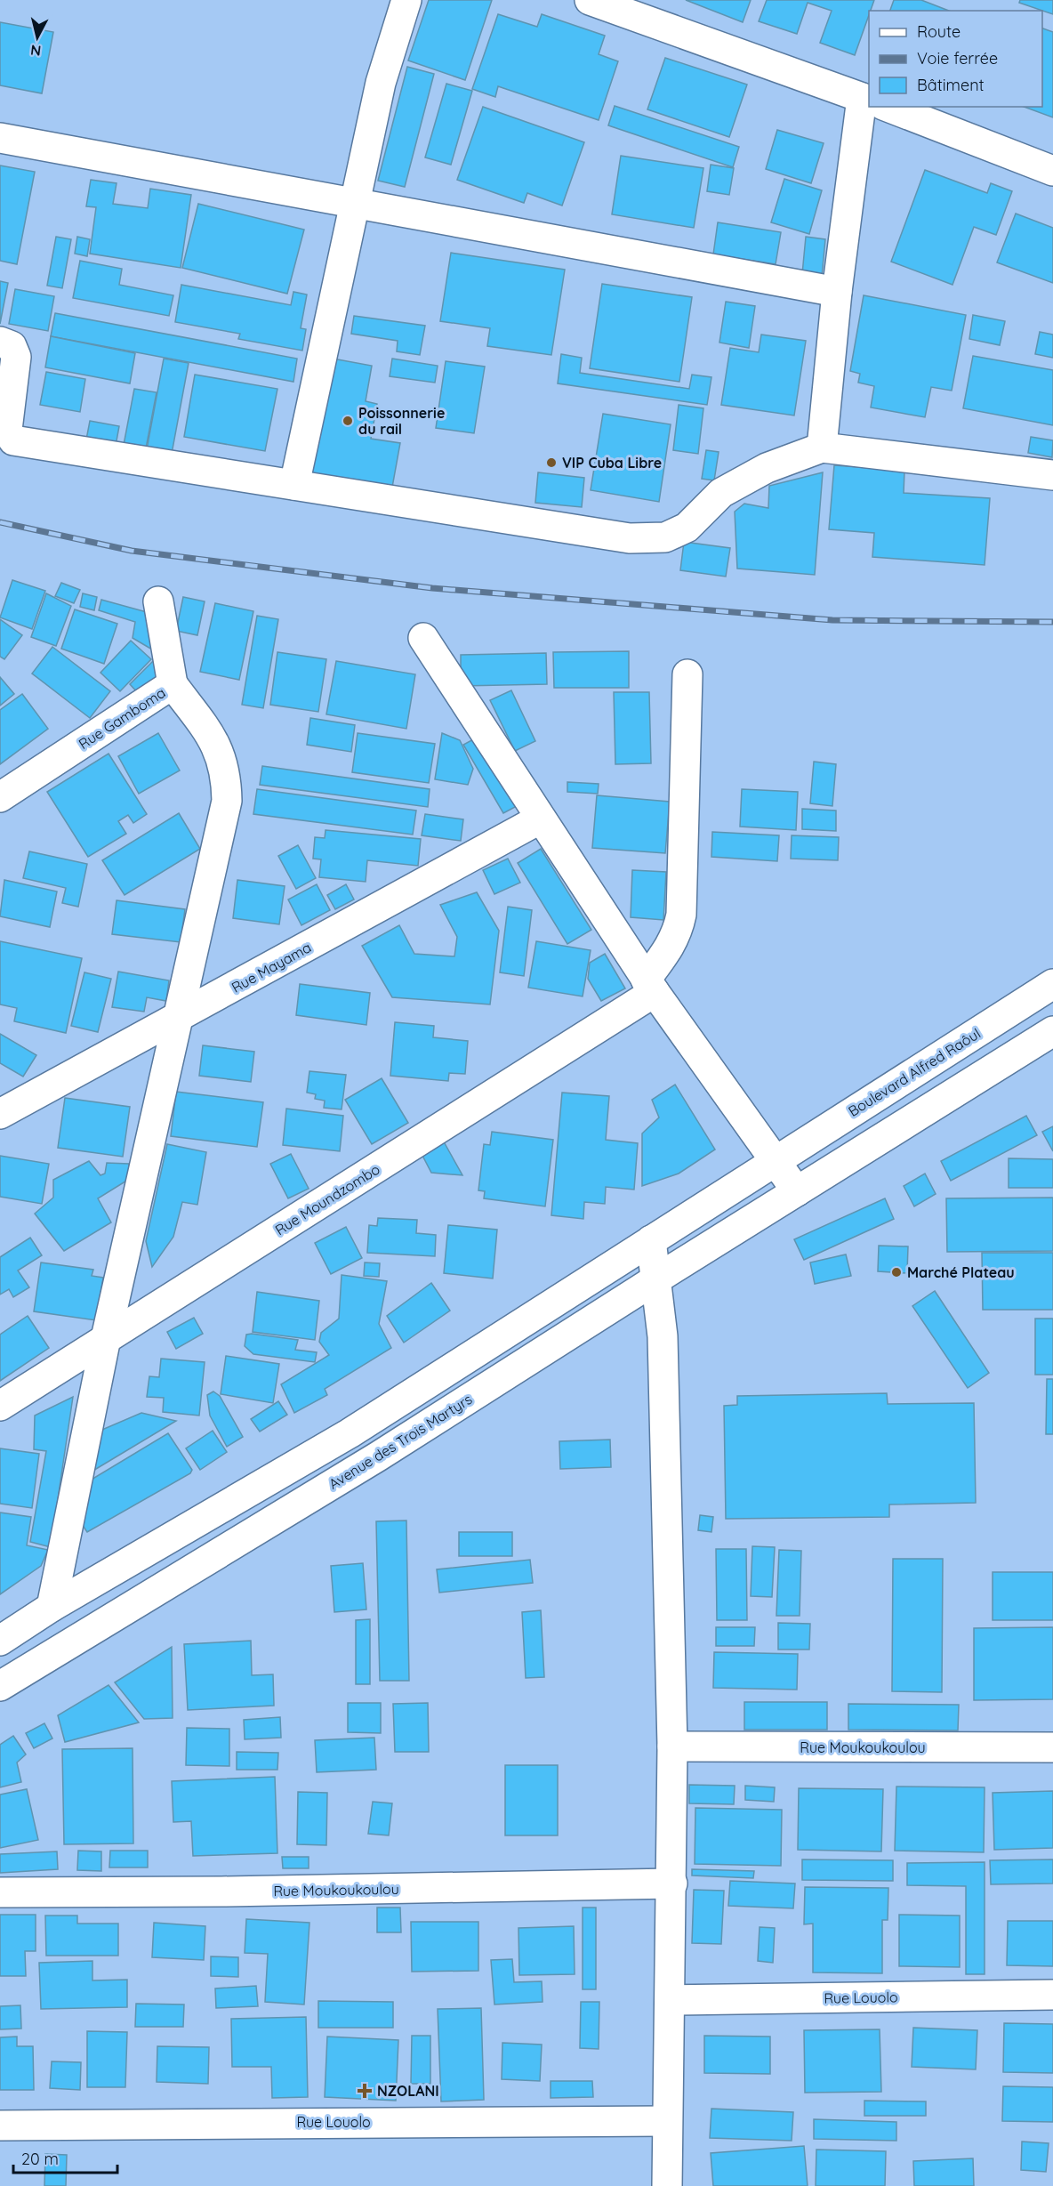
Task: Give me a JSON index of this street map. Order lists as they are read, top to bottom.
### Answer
{
  "streets": {
    "street": [
      "Rue Gamboma",
      "Rue Mayama",
      "Boulevard Alfred Raôul",
      "Rue Moundzombo",
      "Avenue des Trois Martyrs",
      "Rue Moukoukoulou",
      "Rue Louolo"
    ]
  },
  "places": {
    "other": ["Poissonnerie du rail", "VIP Cuba Libre", "Marché Plateau"],
    "health": ["NZOLANI"]
  },
  "legend": ["Route", "Voie ferrée", "Bâtiment"],
  "scale_bar": "20 m",
  "north": "bottom"
}
